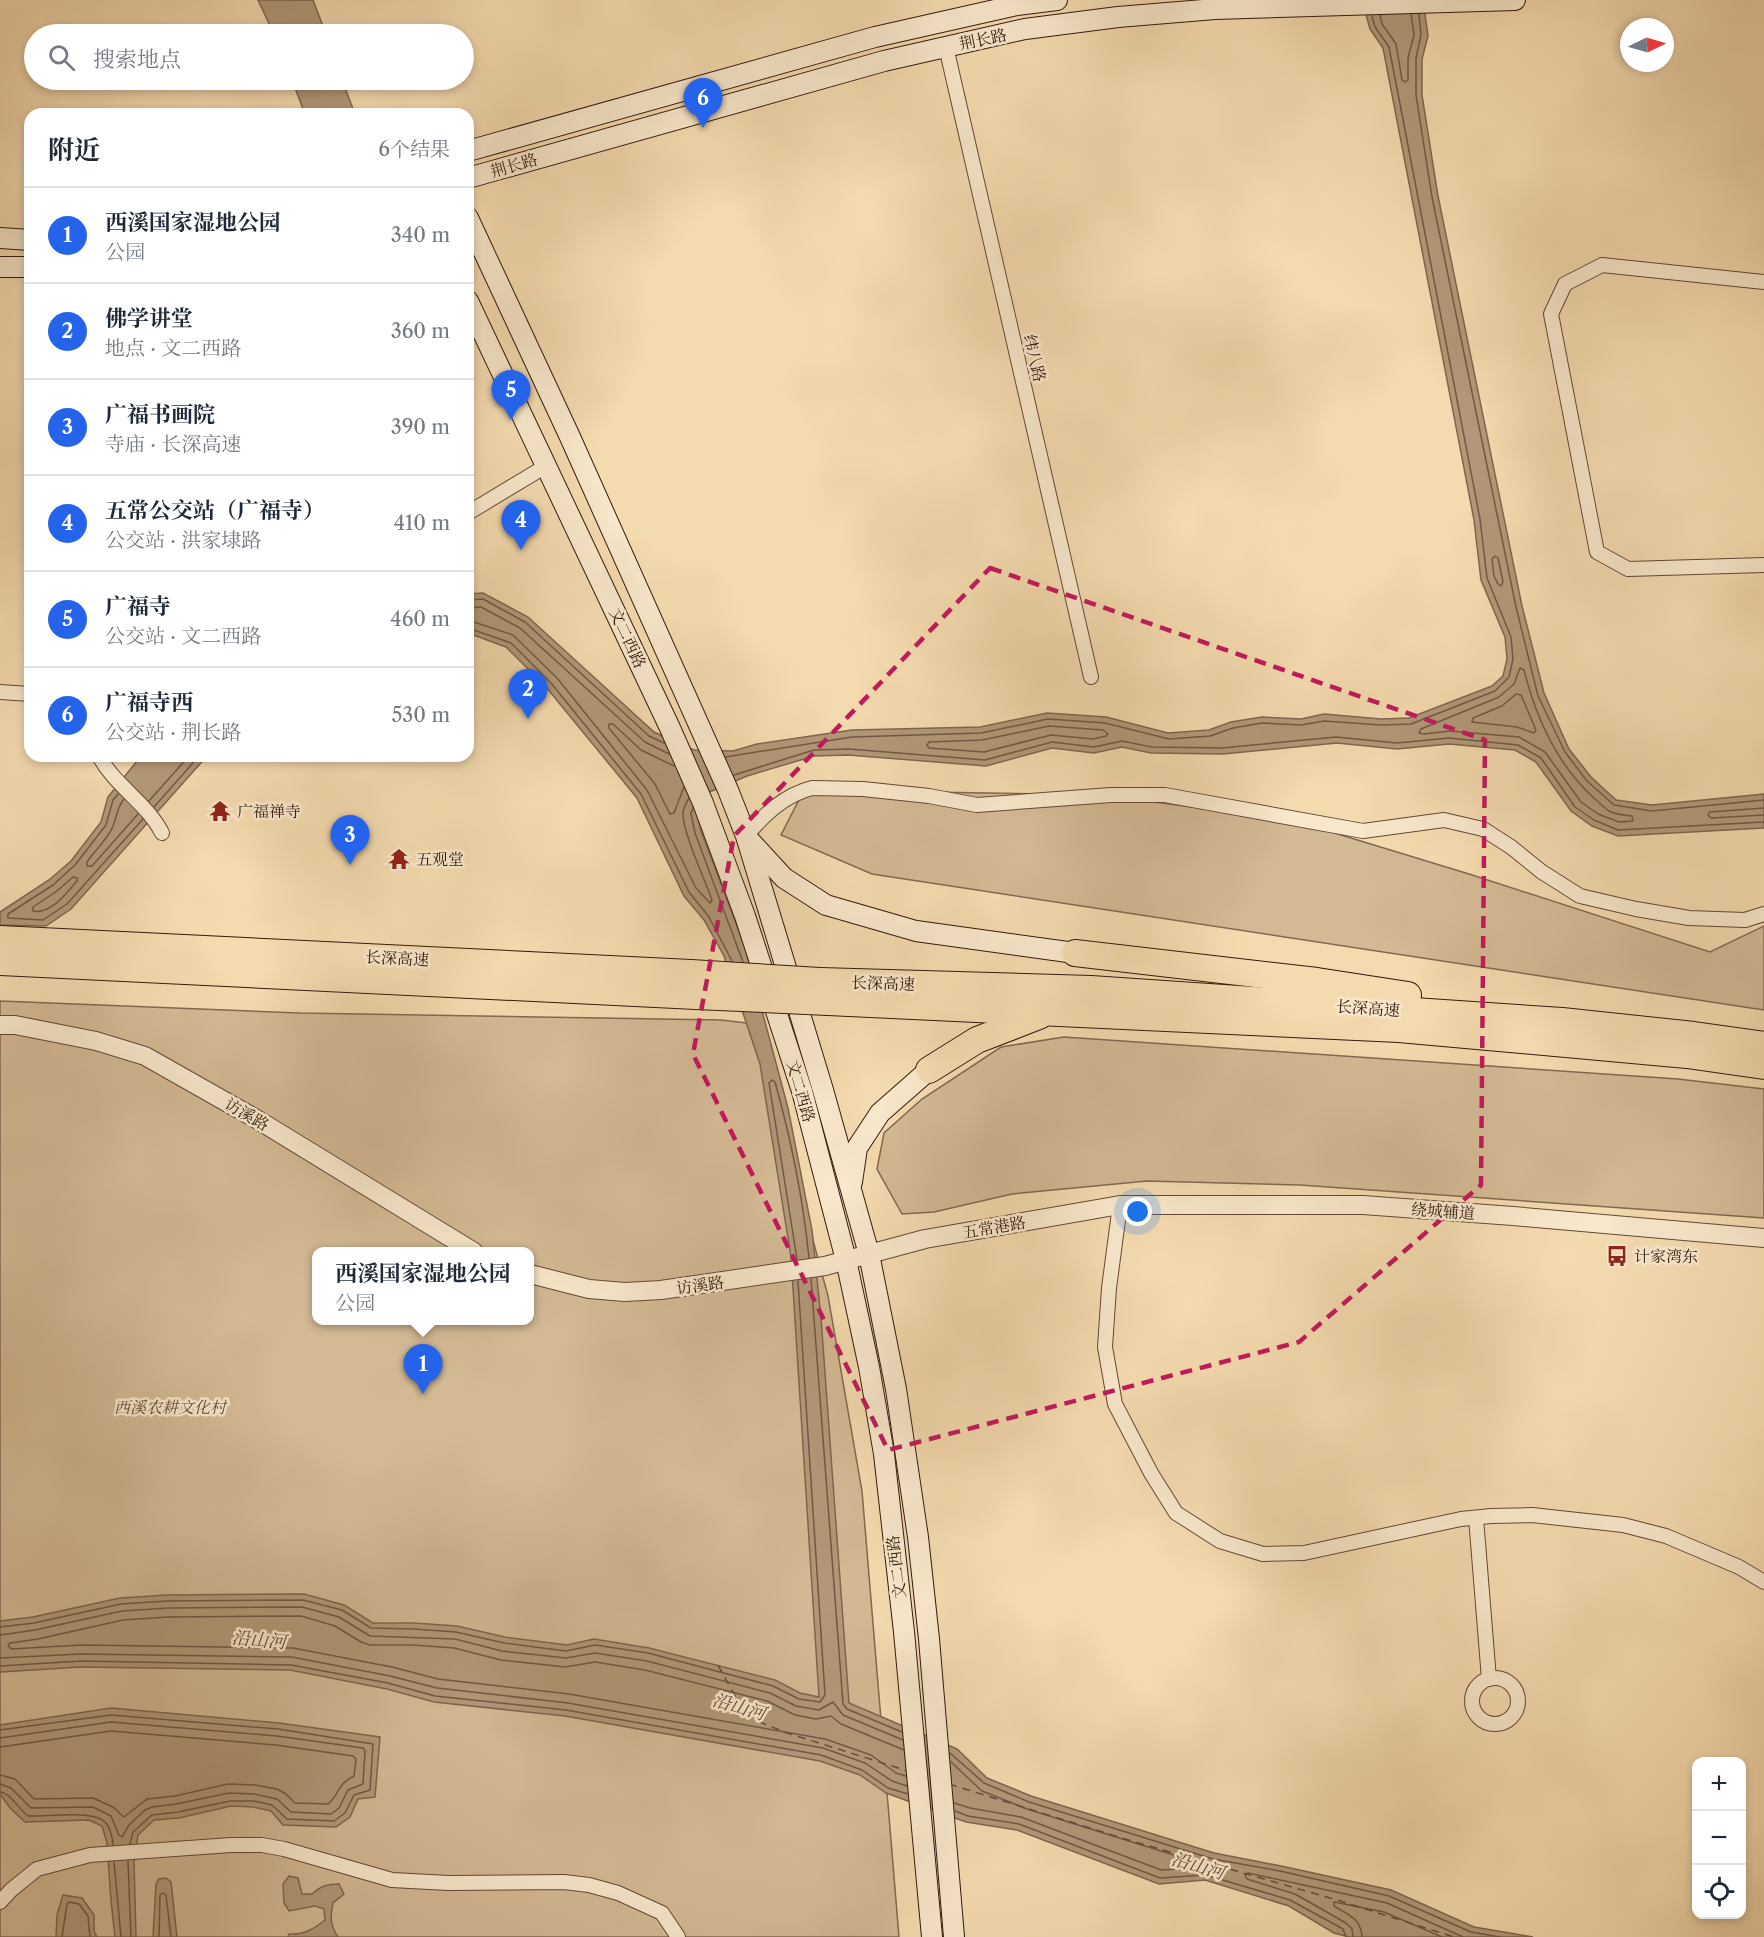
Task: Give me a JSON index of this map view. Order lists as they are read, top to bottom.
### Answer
{
  "streets": {
    "highway": ["长深高速"],
    "main road": ["荆长路", "文二西路"],
    "street": [
      "纬八路",
      "访溪路",
      "绕城辅道",
      "五常港路"
    ]
  },
  "crossings": [
    ["荆长路", "纬八路"],
    ["文二西路", "访溪路"],
    ["文二西路", "五常港路"],
    ["访溪路", "五常港路"],
    ["绕城辅道", "五常港路"]
  ],
  "water": ["沿山河"],
  "parks": ["西溪农耕文化村"],
  "places": {
    "temple": ["广福禅寺", "五观堂"],
    "bus stop": ["计家湾东"]
  },
  "north": "right",
  "page": {
    "search": "搜索地点",
    "pins": [
      "6",
      "5",
      "4",
      "2",
      "3",
      "1"
    ],
    "heading": ["附近", "6个结果"],
    "list": [
      {
        "mark": "1",
        "name": "西溪国家湿地公园",
        "note": "公园",
        "value": "340 m"
      },
      {
        "mark": "2",
        "name": "佛学讲堂",
        "note": "地点 · 文二西路",
        "value": "360 m"
      },
      {
        "mark": "3",
        "name": "广福书画院",
        "note": "寺庙 · 长深高速",
        "value": "390 m"
      },
      {
        "mark": "4",
        "name": "五常公交站（广福寺）",
        "note": "公交站 · 洪家埭路",
        "value": "410 m"
      },
      {
        "mark": "5",
        "name": "广福寺",
        "note": "公交站 · 文二西路",
        "value": "460 m"
      },
      {
        "mark": "6",
        "name": "广福寺西",
        "note": "公交站 · 荆长路",
        "value": "530 m"
      }
    ],
    "popup": ["西溪国家湿地公园", "公园"],
    "map_buttons": ["+", "−"]
  }
}
